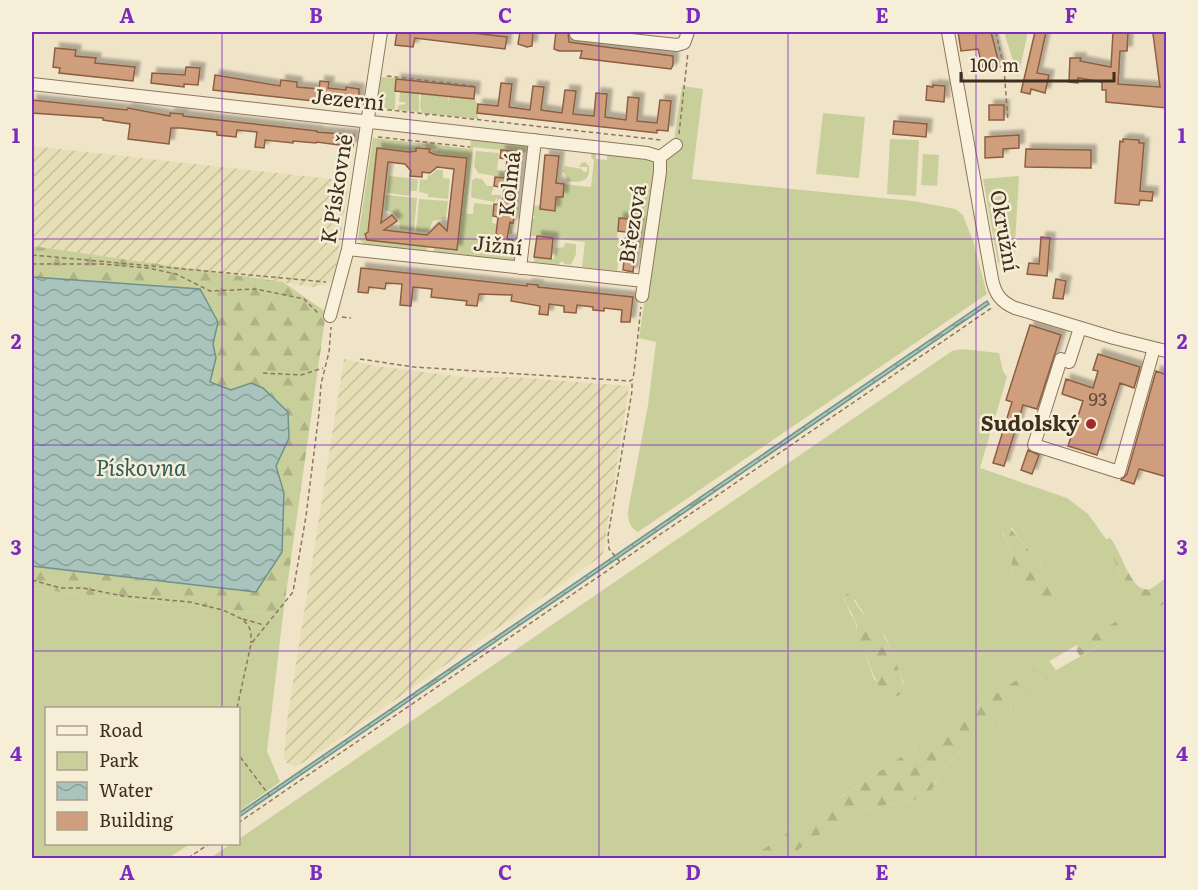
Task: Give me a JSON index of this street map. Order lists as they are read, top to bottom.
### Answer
{
  "streets": {
    "street": [
      "Jezerní",
      "Kolmá",
      "K Pískovně",
      "Březová",
      "Okružní",
      "Jižní"
    ]
  },
  "crossings": [
    ["Jezerní", "Kolmá"],
    ["Jezerní", "K Pískovně"],
    ["Jezerní", "Březová"],
    ["Kolmá", "Jižní"],
    ["K Pískovně", "Jižní"],
    ["Březová", "Jižní"]
  ],
  "water": ["Pískovna"],
  "places": ["Sudolský"],
  "house_numbers": ["93"],
  "legend": [
    "Road",
    "Park",
    "Water",
    "Building"
  ],
  "scale_bar": "100 m",
  "grid": {
    "columns": [
      "A",
      "B",
      "C",
      "D",
      "E",
      "F"
    ],
    "rows": [
      "1",
      "2",
      "3",
      "4"
    ]
  }
}
